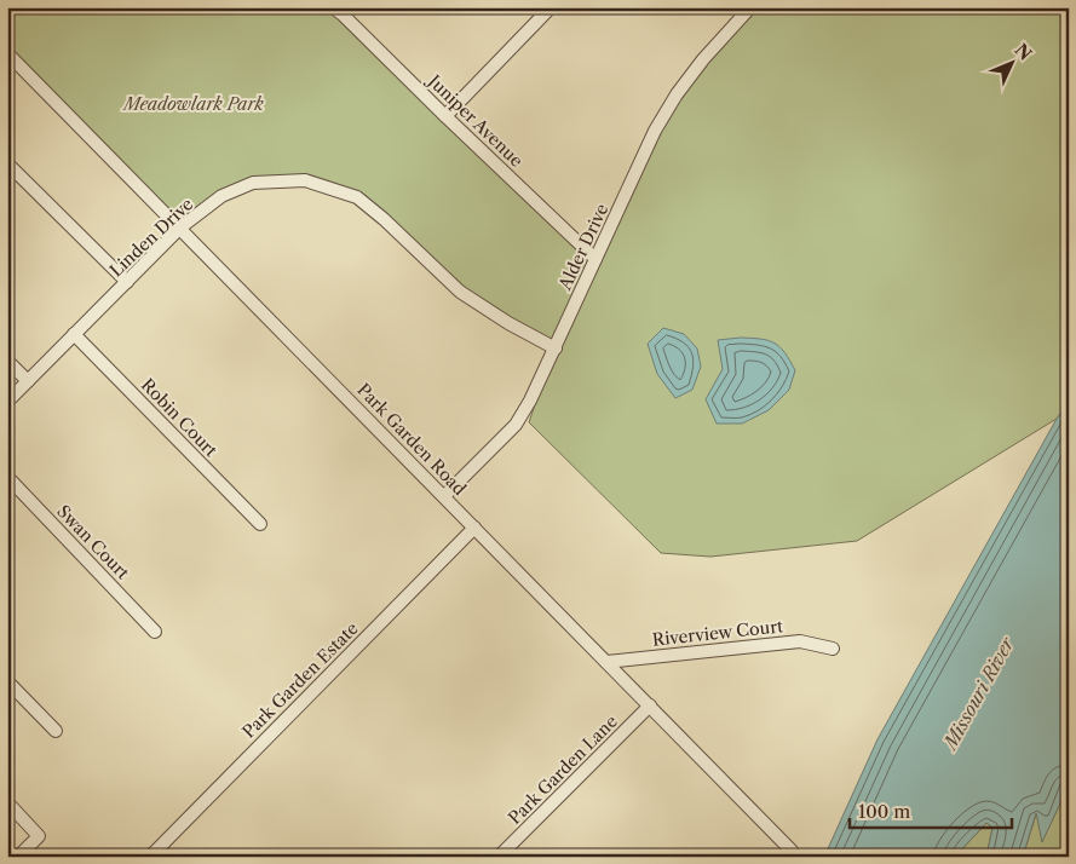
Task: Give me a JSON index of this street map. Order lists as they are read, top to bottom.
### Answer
{
  "streets": {
    "street": [
      "Juniper Avenue",
      "Linden Drive",
      "Alder Drive",
      "Robin Court",
      "Park Garden Road",
      "Swan Court",
      "Riverview Court",
      "Park Garden Estate",
      "Park Garden Lane"
    ]
  },
  "crossings": [
    ["Juniper Avenue", "Alder Drive"],
    ["Linden Drive", "Alder Drive"],
    ["Linden Drive", "Robin Court"],
    ["Linden Drive", "Park Garden Road"],
    ["Alder Drive", "Park Garden Road"],
    ["Park Garden Road", "Riverview Court"],
    ["Park Garden Road", "Park Garden Estate"],
    ["Park Garden Road", "Park Garden Lane"]
  ],
  "water": ["Missouri River"],
  "parks": ["Meadowlark Park"],
  "scale_bar": "100 m",
  "north": "top right"
}
